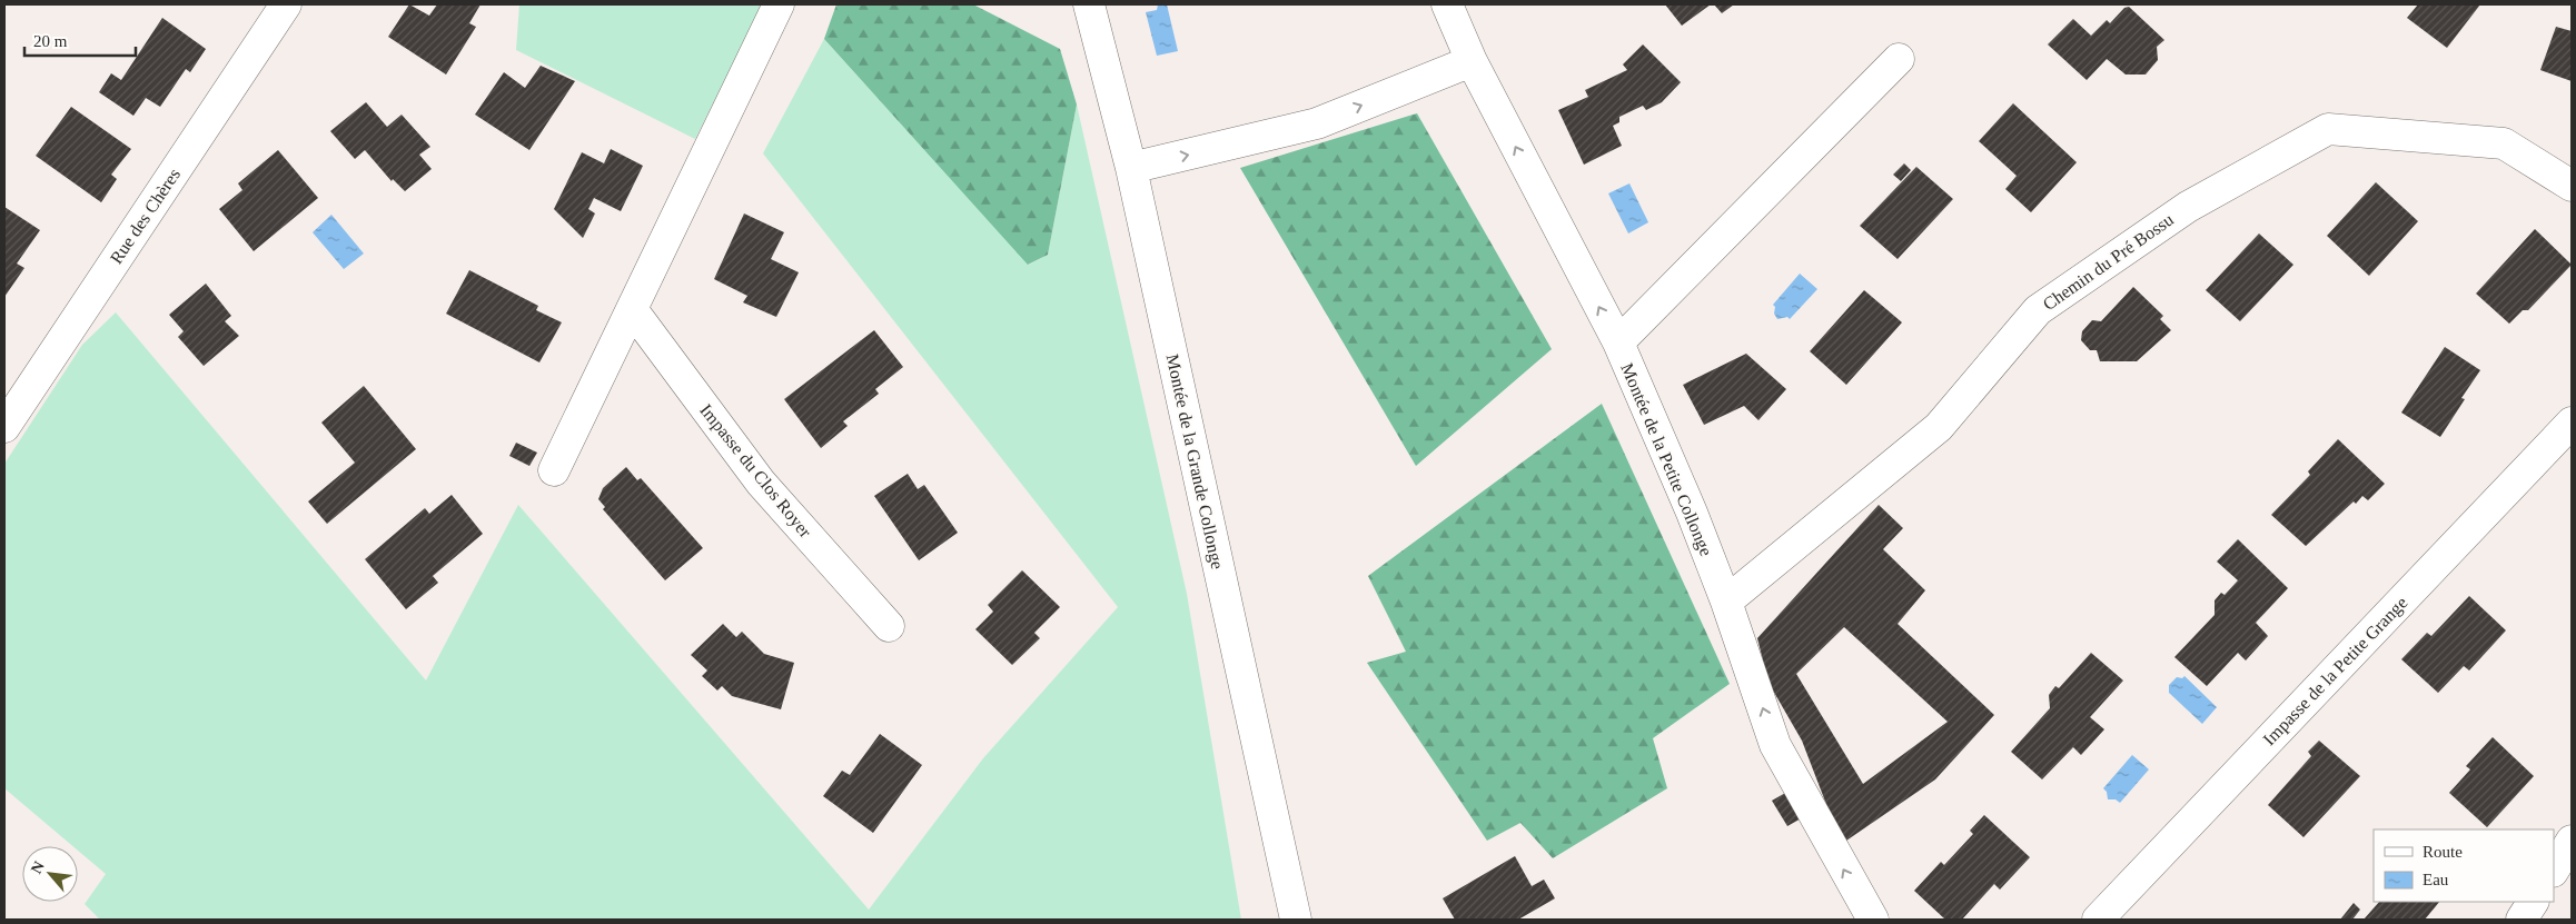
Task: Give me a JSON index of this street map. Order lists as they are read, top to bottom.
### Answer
{
  "streets": {
    "street": [
      "Rue des Chères",
      "Chemin du Pré Bossu",
      "Montée de la Petite Collonge",
      "Montée de la Grande Collonge",
      "Impasse du Clos Royer",
      "Impasse de la Petite Grange"
    ]
  },
  "crossings": [
    ["Chemin du Pré Bossu", "Montée de la Petite Collonge"]
  ],
  "one_way": ["Montée de la Petite Collonge"],
  "legend": ["Route", "Eau"],
  "scale_bar": "20 m",
  "north": "top left"
}
